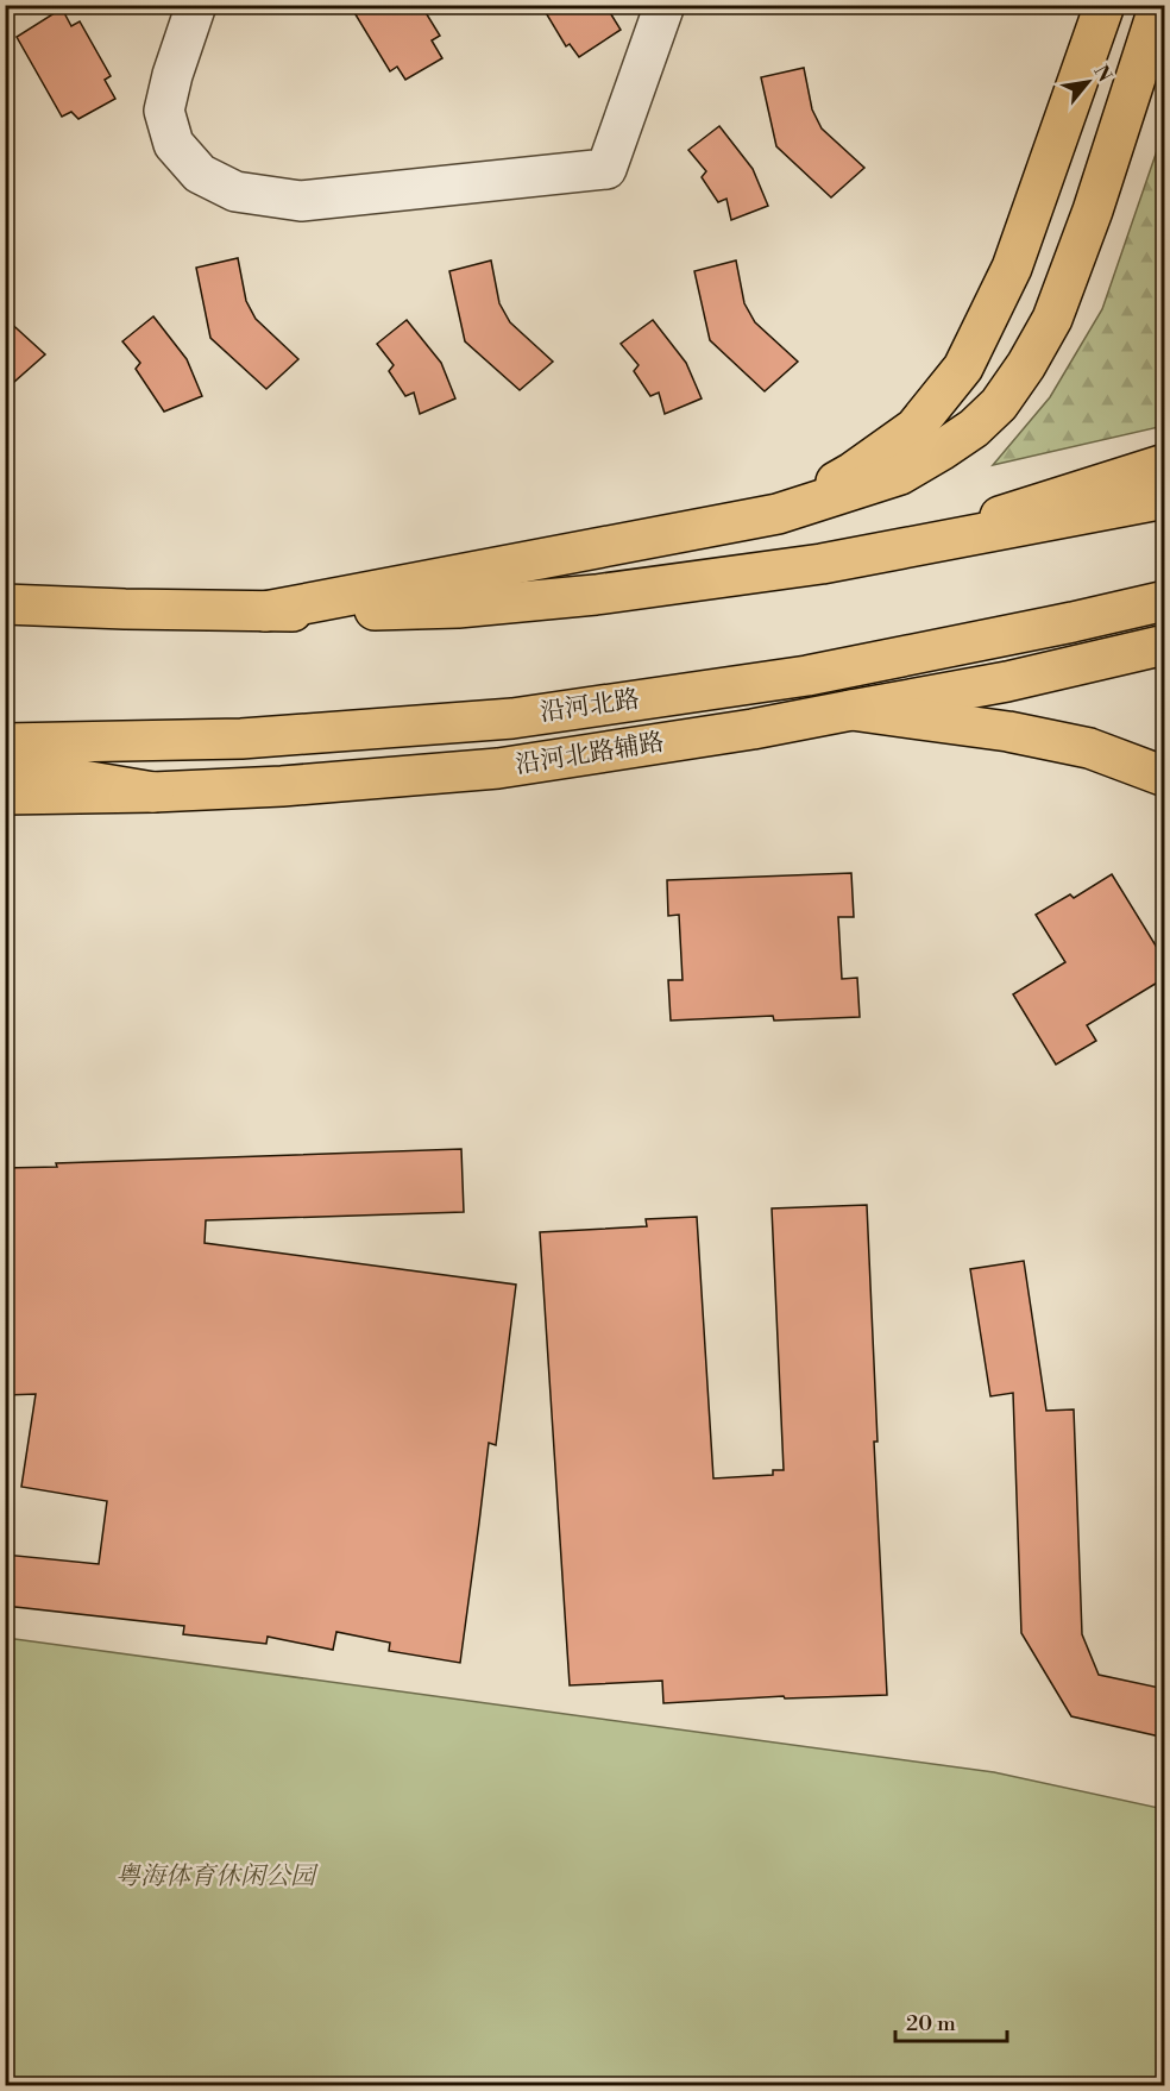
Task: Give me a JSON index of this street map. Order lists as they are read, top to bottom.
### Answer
{
  "streets": {
    "main road": ["沿河北路", "沿河北路辅路"]
  },
  "parks": ["粤海体育休闲公园"],
  "scale_bar": "20 m",
  "north": "top right"
}
